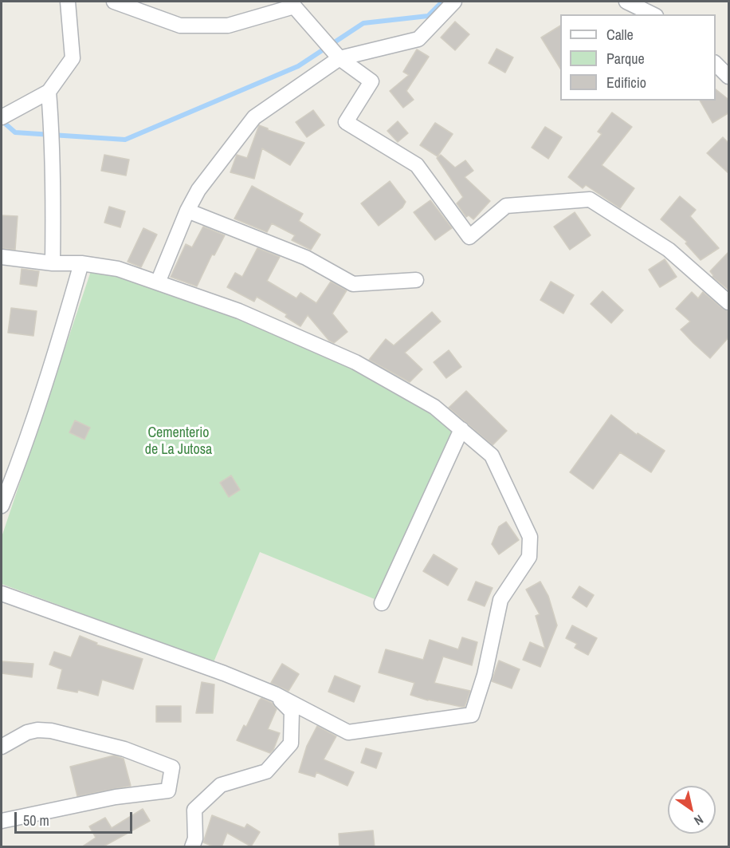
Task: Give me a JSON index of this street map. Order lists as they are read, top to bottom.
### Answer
{
  "parks": ["Cementerio de La Jutosa"],
  "legend": ["Calle", "Parque", "Edificio"],
  "scale_bar": "50 m",
  "north": "bottom right"
}
